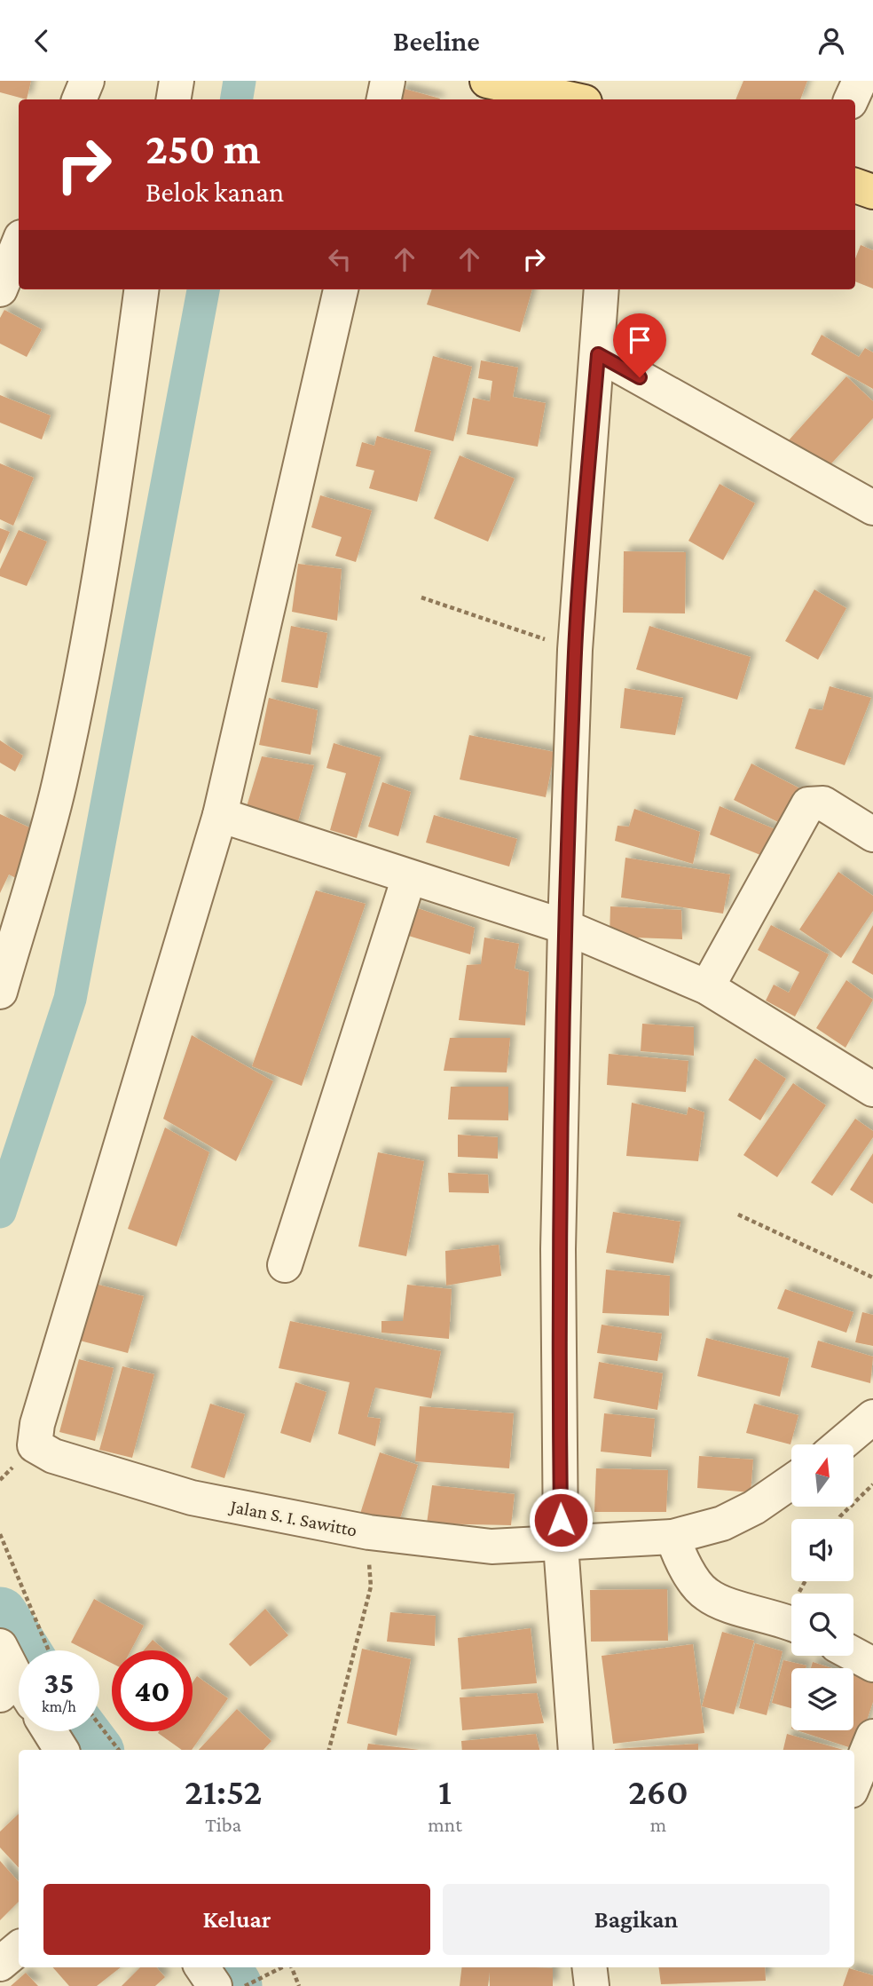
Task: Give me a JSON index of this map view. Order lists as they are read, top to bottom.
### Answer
{
  "streets": {
    "street": ["Jalan S. I. Sawitto"]
  },
  "north": "top",
  "page": {
    "header": "Beeline",
    "turn": ["250 m", "Belok kanan"],
    "speed": "35 km/h",
    "limit": "40",
    "eta": [
      "21:52",
      "Tiba",
      "1",
      "mnt",
      "260",
      "m"
    ],
    "buttons": ["Keluar", "Bagikan"]
  }
}
